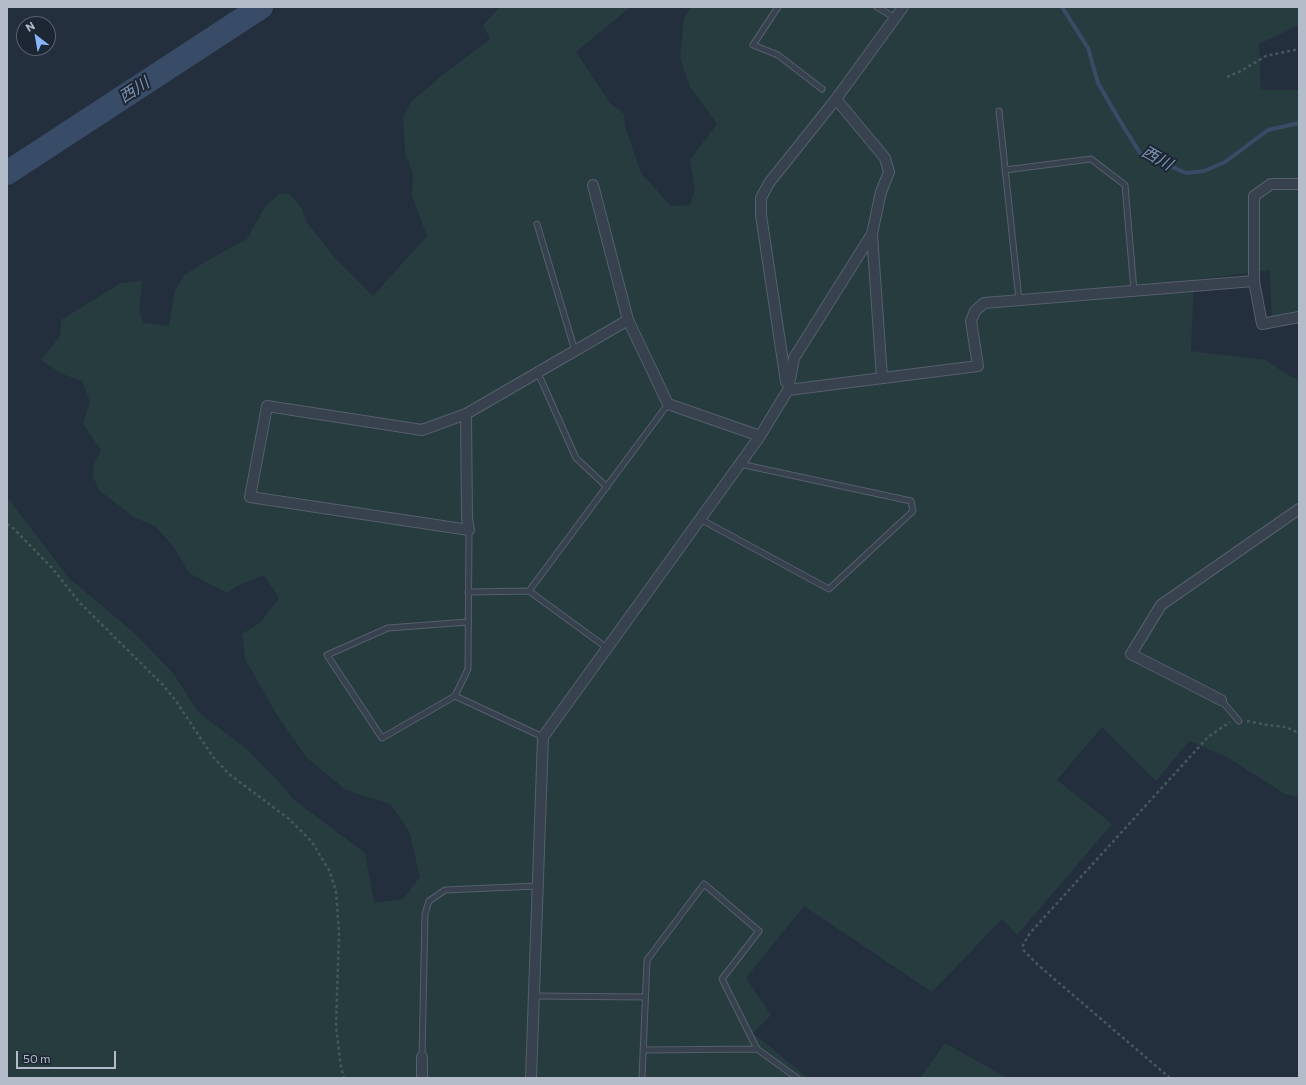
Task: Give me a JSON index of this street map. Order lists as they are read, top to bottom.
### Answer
{
  "water": ["西川"],
  "scale_bar": "50 m",
  "north": "top left"
}
